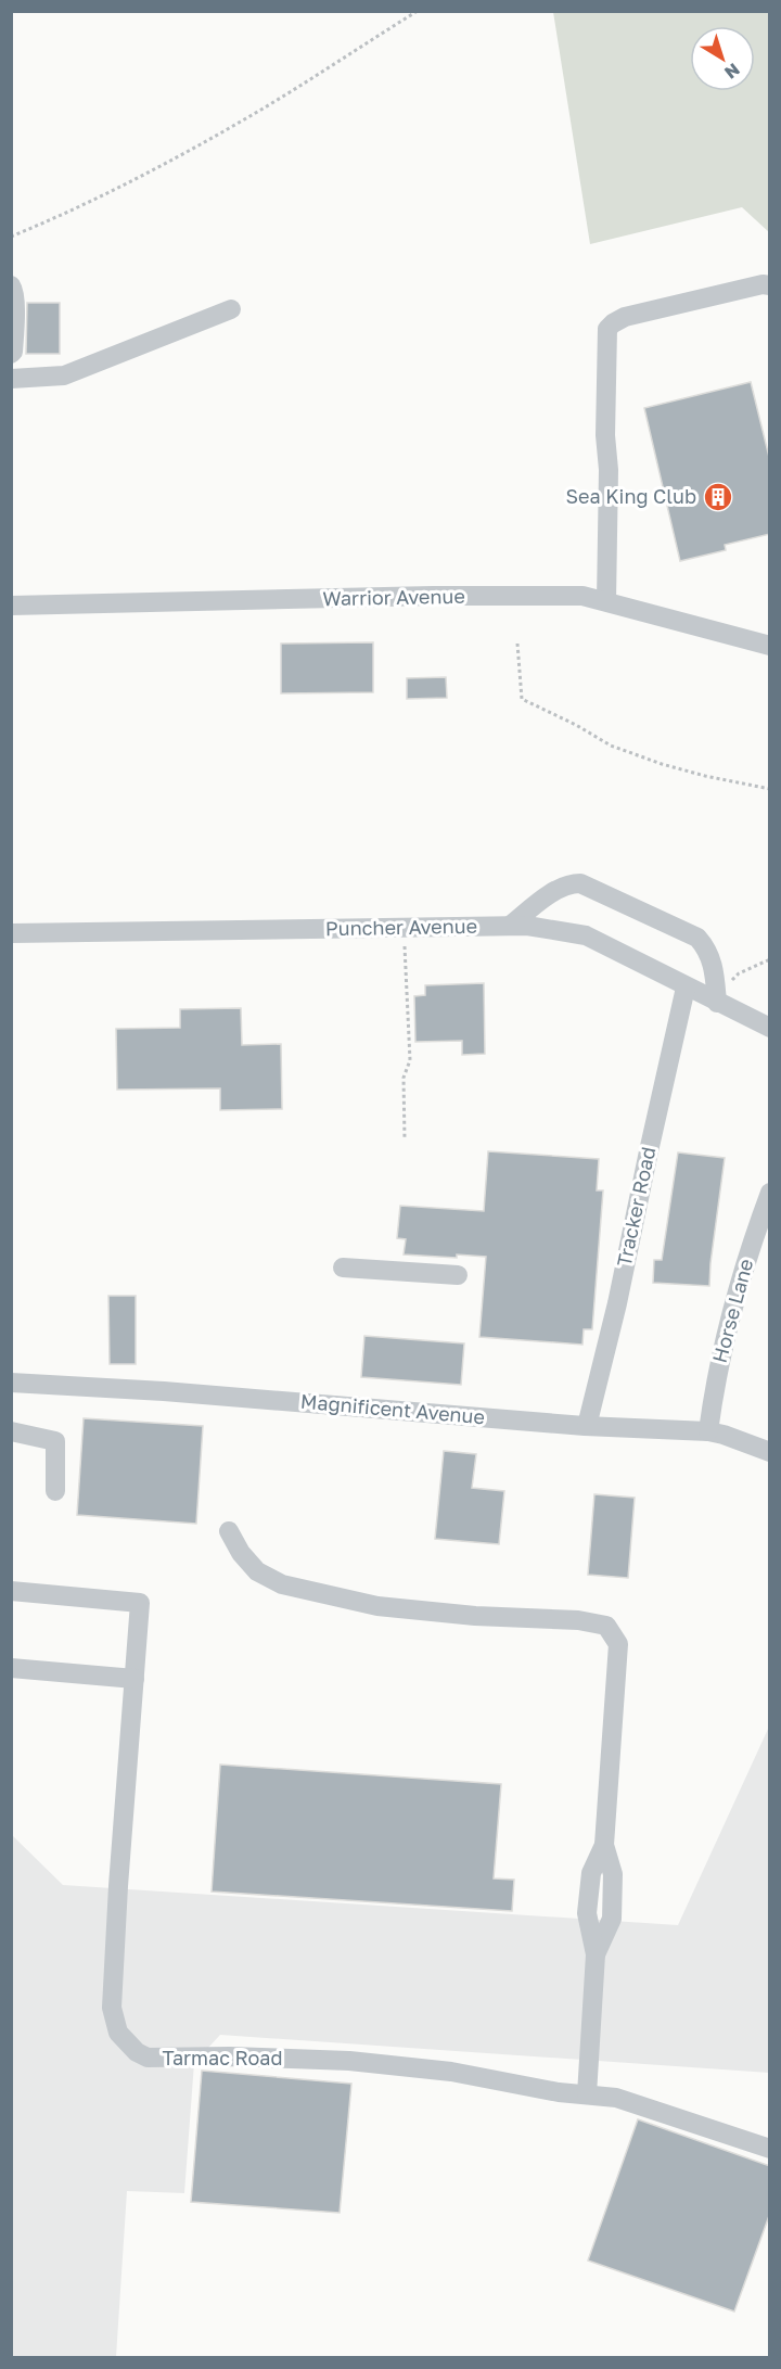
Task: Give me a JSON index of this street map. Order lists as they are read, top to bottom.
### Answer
{
  "streets": {
    "street": [
      "Warrior Avenue",
      "Puncher Avenue",
      "Tracker Road",
      "Horse Lane",
      "Magnificent Avenue",
      "Tarmac Road"
    ]
  },
  "crossings": [
    ["Puncher Avenue", "Tracker Road"],
    ["Tracker Road", "Magnificent Avenue"],
    ["Horse Lane", "Magnificent Avenue"]
  ],
  "places": {
    "building": ["Sea King Club"]
  },
  "north": "bottom right"
}
